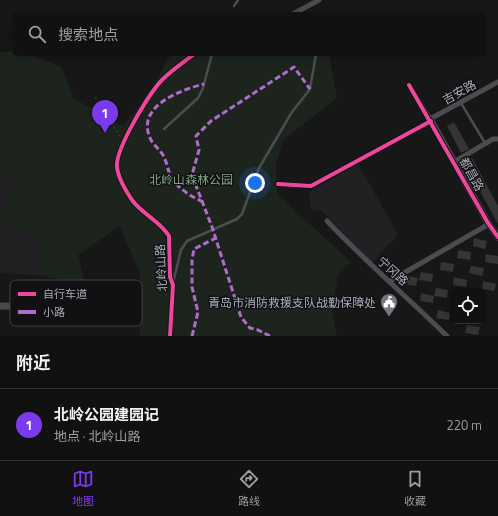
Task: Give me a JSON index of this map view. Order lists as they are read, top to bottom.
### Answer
{
  "streets": {
    "street": [
      "吉安路",
      "都昌路",
      "北岭山路",
      "宁冈路"
    ]
  },
  "crossings": [
    ["吉安路", "都昌路"]
  ],
  "parks": ["北岭山森林公园"],
  "places": {
    "public building": ["青岛市消防救援支队战勤保障处"]
  },
  "legend": ["自行车道", "小路"],
  "page": {
    "search": "搜索地点",
    "pins": "1",
    "heading": "附近",
    "list": [
      {
        "mark": "1",
        "name": "北岭公园建园记",
        "note": "地点 · 北岭山路",
        "value": "220 m"
      }
    ],
    "nav": ["地图", "路线", "收藏"]
  }
}
